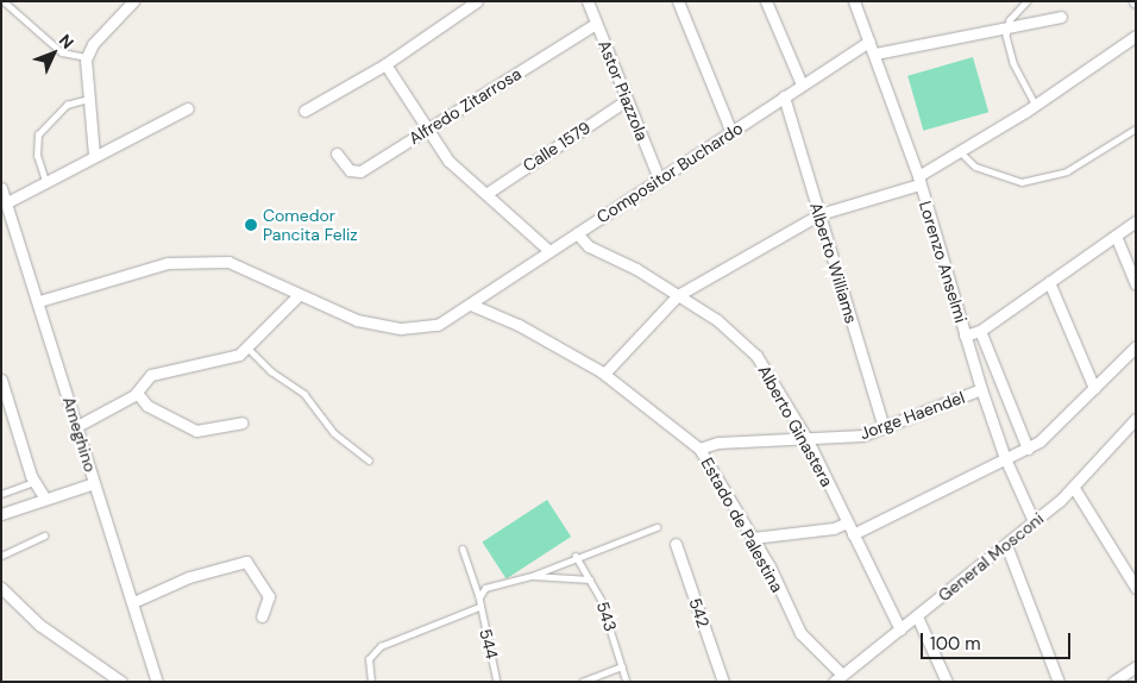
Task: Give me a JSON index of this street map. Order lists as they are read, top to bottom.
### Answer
{
  "streets": {
    "street": [
      "Astor Piazzola",
      "Alfredo Zitarrosa",
      "Calle 1579",
      "Compositor Buchardo",
      "Lorenzo Anselmi",
      "Alberto Williams",
      "Jorge Haendel",
      "Alberto Ginastera",
      "Ameghino",
      "Estado de Palestina",
      "General Mosconi",
      "542"
    ],
    "lane": ["543", "544"]
  },
  "crossings": [
    ["Astor Piazzola", "Alfredo Zitarrosa"],
    ["Astor Piazzola", "Calle 1579"],
    ["Astor Piazzola", "Compositor Buchardo"],
    ["Compositor Buchardo", "Lorenzo Anselmi"],
    ["Compositor Buchardo", "Alberto Williams"],
    ["Compositor Buchardo", "Alberto Ginastera"],
    ["Compositor Buchardo", "Ameghino"],
    ["Compositor Buchardo", "Estado de Palestina"],
    ["Lorenzo Anselmi", "Jorge Haendel"],
    ["Lorenzo Anselmi", "General Mosconi"],
    ["Alberto Williams", "Jorge Haendel"],
    ["Jorge Haendel", "Alberto Ginastera"],
    ["Jorge Haendel", "Estado de Palestina"],
    ["Alberto Ginastera", "General Mosconi"],
    ["Estado de Palestina", "General Mosconi"]
  ],
  "places": ["Comedor Pancita Feliz"],
  "scale_bar": "100 m",
  "north": "top right"
}
